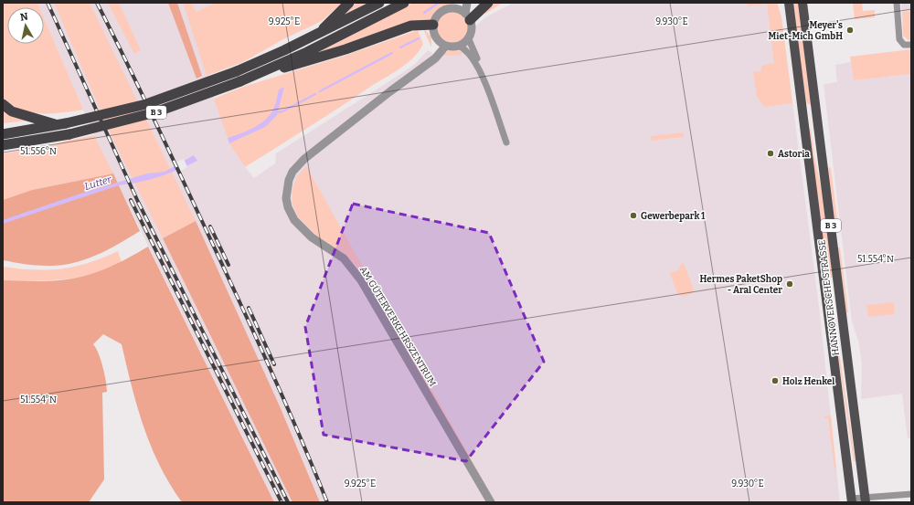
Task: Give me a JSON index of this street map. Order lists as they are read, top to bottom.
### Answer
{
  "streets": {
    "highway": ["B 3"],
    "main road": ["HANNOVERSCHE STRASSE"],
    "street": ["AM GÜTERVERKEHRSZENTRUM"]
  },
  "water": ["Lutter"],
  "places": [
    "Meyer's Miet-Mich GmbH",
    "Astoria",
    "Gewerbepark 1",
    "Hermes PaketShop - Aral Center",
    "Holz Henkel"
  ],
  "north": "top",
  "coordinates": [
    "9.925°E",
    "9.930°E",
    "51.556°N",
    "51.554°N"
  ]
}
